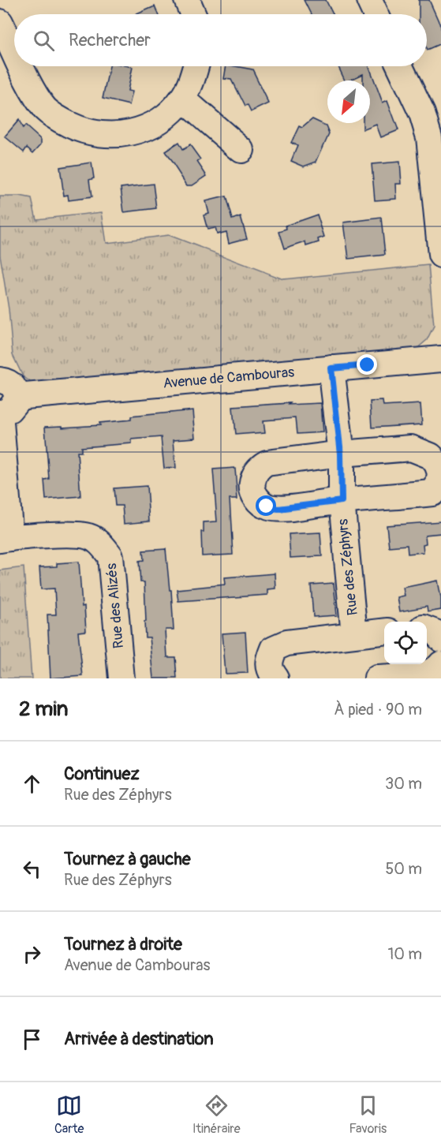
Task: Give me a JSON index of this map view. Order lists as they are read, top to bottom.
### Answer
{
  "streets": {
    "street": ["Avenue de Cambouras", "Rue des Zéphyrs", "Rue des Alizés"]
  },
  "crossings": [
    ["Avenue de Cambouras", "Rue des Zéphyrs"],
    ["Avenue de Cambouras", "Rue des Alizés"]
  ],
  "north": "bottom left",
  "page": {
    "search": "Rechercher",
    "heading": ["2 min", "À pied · 90 m"],
    "list": [
      ["Continuez", "Rue des Zéphyrs", "30 m"],
      ["Tournez à gauche", "Rue des Zéphyrs", "50 m"],
      ["Tournez à droite", "Avenue de Cambouras", "10 m"],
      "Arrivée à destination"
    ],
    "nav": ["Carte", "Itinéraire", "Favoris"]
  }
}
